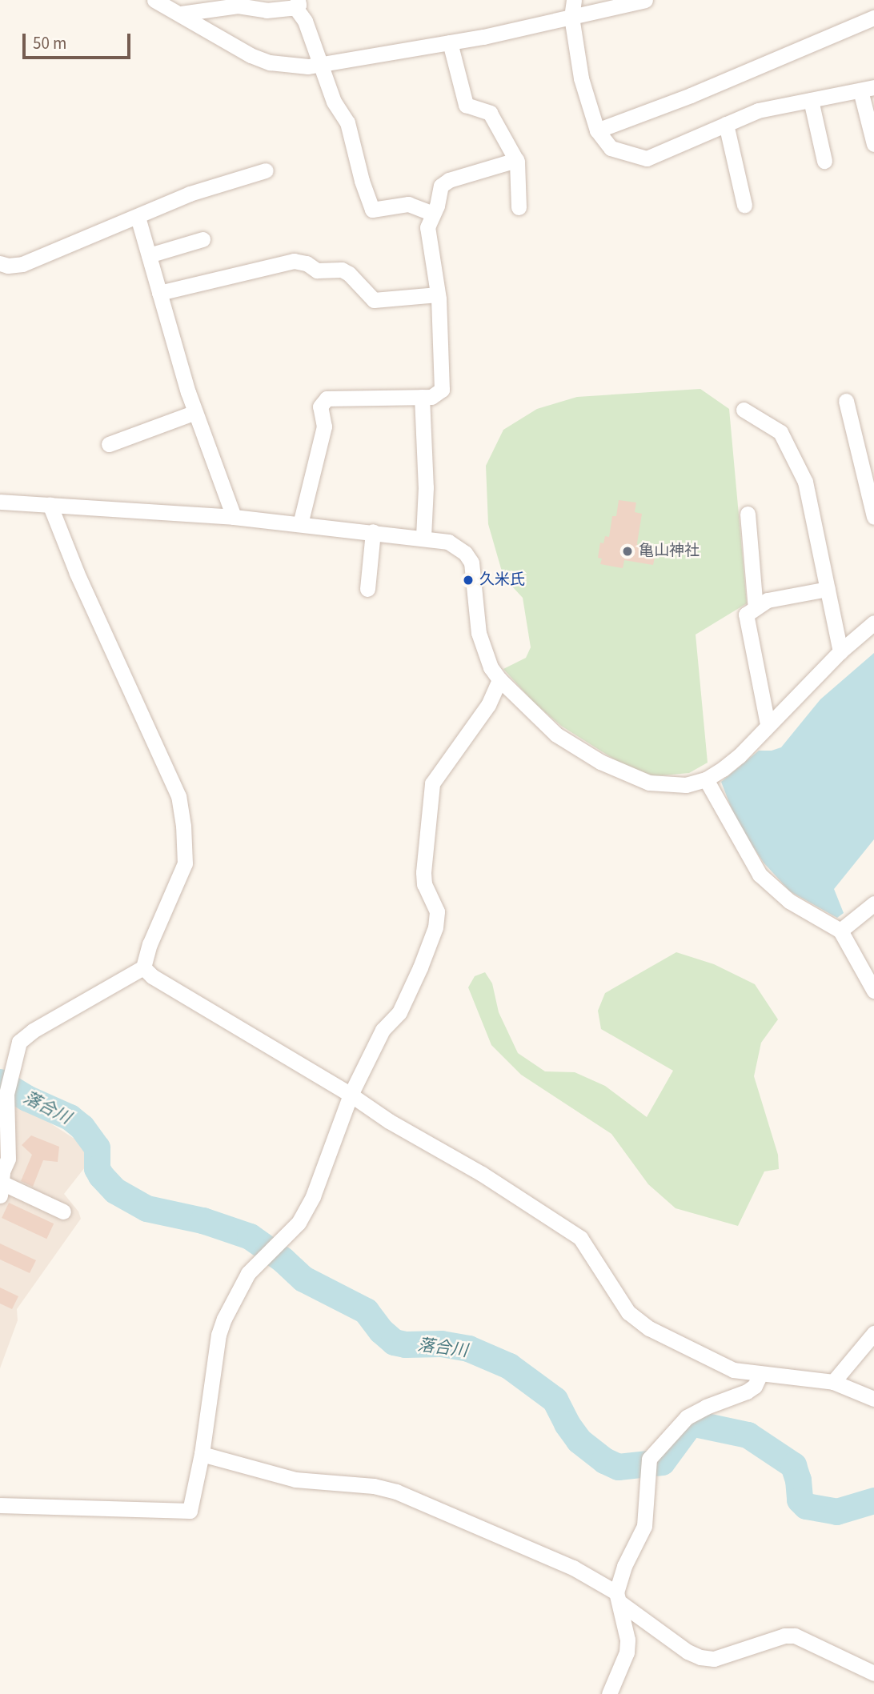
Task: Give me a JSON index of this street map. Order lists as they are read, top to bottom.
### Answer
{
  "water": ["落合川"],
  "places": ["亀山神社", "久米氏"],
  "scale_bar": "50 m"
}
